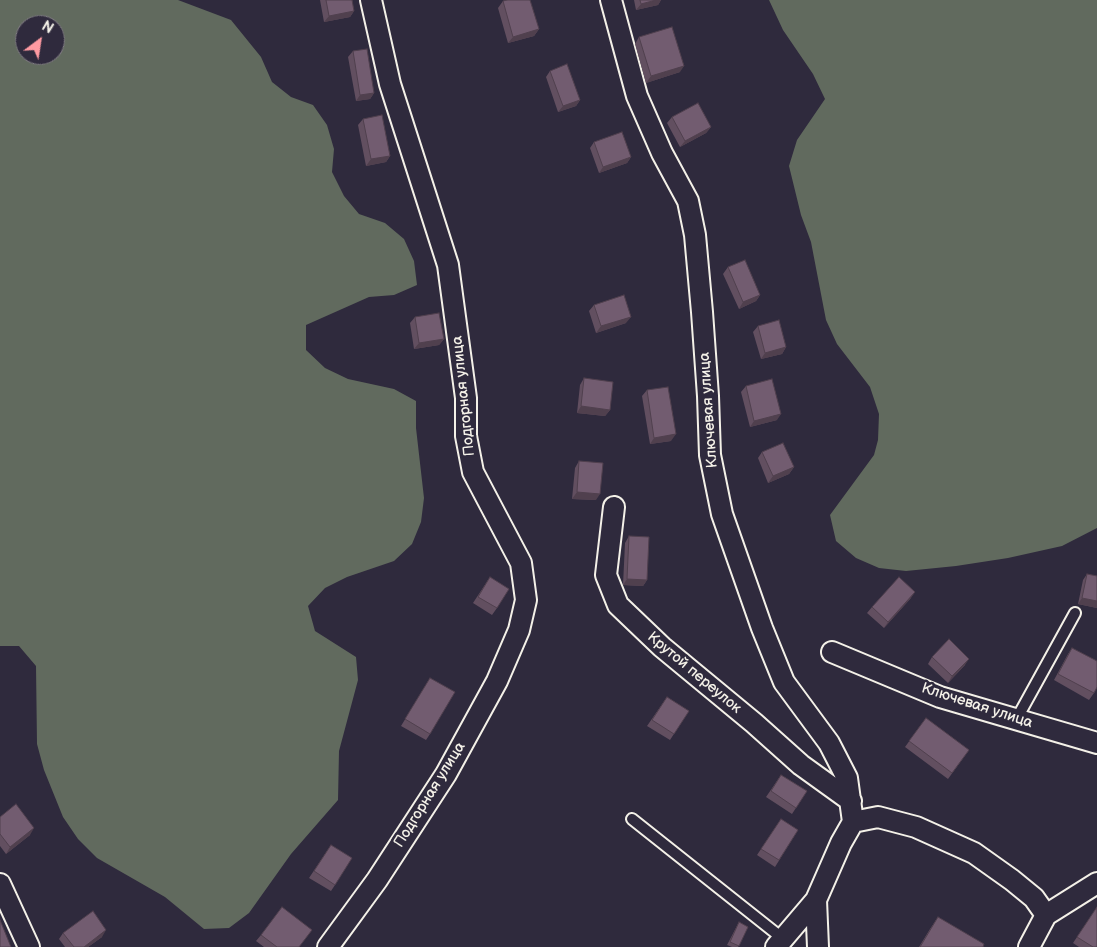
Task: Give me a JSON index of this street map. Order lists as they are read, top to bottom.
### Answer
{
  "streets": {
    "street": ["Подгорная улица", "Ключевая улица", "Крутой переулок"]
  },
  "crossings": [
    ["Ключевая улица", "Крутой переулок"]
  ],
  "north": "top right"
}
